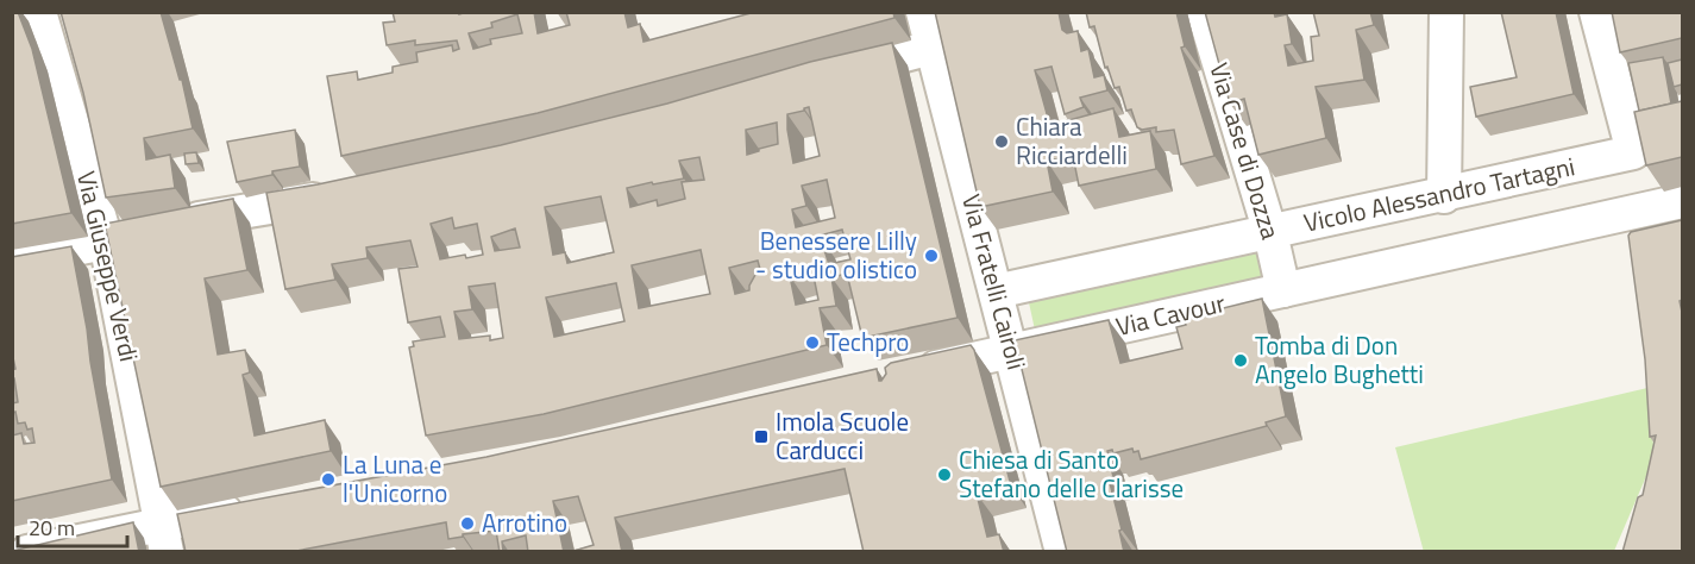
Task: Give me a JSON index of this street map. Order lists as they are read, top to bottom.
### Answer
{
  "streets": {
    "street": [
      "Via Case di Dozza",
      "Vicolo Alessandro Tartagni",
      "Via Giuseppe Verdi",
      "Via Fratelli Cairoli",
      "Via Cavour"
    ]
  },
  "crossings": [
    ["Via Case di Dozza", "Vicolo Alessandro Tartagni"],
    ["Via Case di Dozza", "Via Cavour"],
    ["Vicolo Alessandro Tartagni", "Via Fratelli Cairoli"],
    ["Via Fratelli Cairoli", "Via Cavour"]
  ],
  "places": {
    "other": [
      "Chiara Ricciardelli",
      "Benessere Lilly - studio olistico",
      "Techpro",
      "Tomba di Don Angelo Bughetti",
      "Chiesa di Santo Stefano delle Clarisse",
      "La Luna e l'Unicorno",
      "Arrotino"
    ],
    "transit": ["Imola Scuole Carducci"]
  },
  "scale_bar": "20 m"
}
